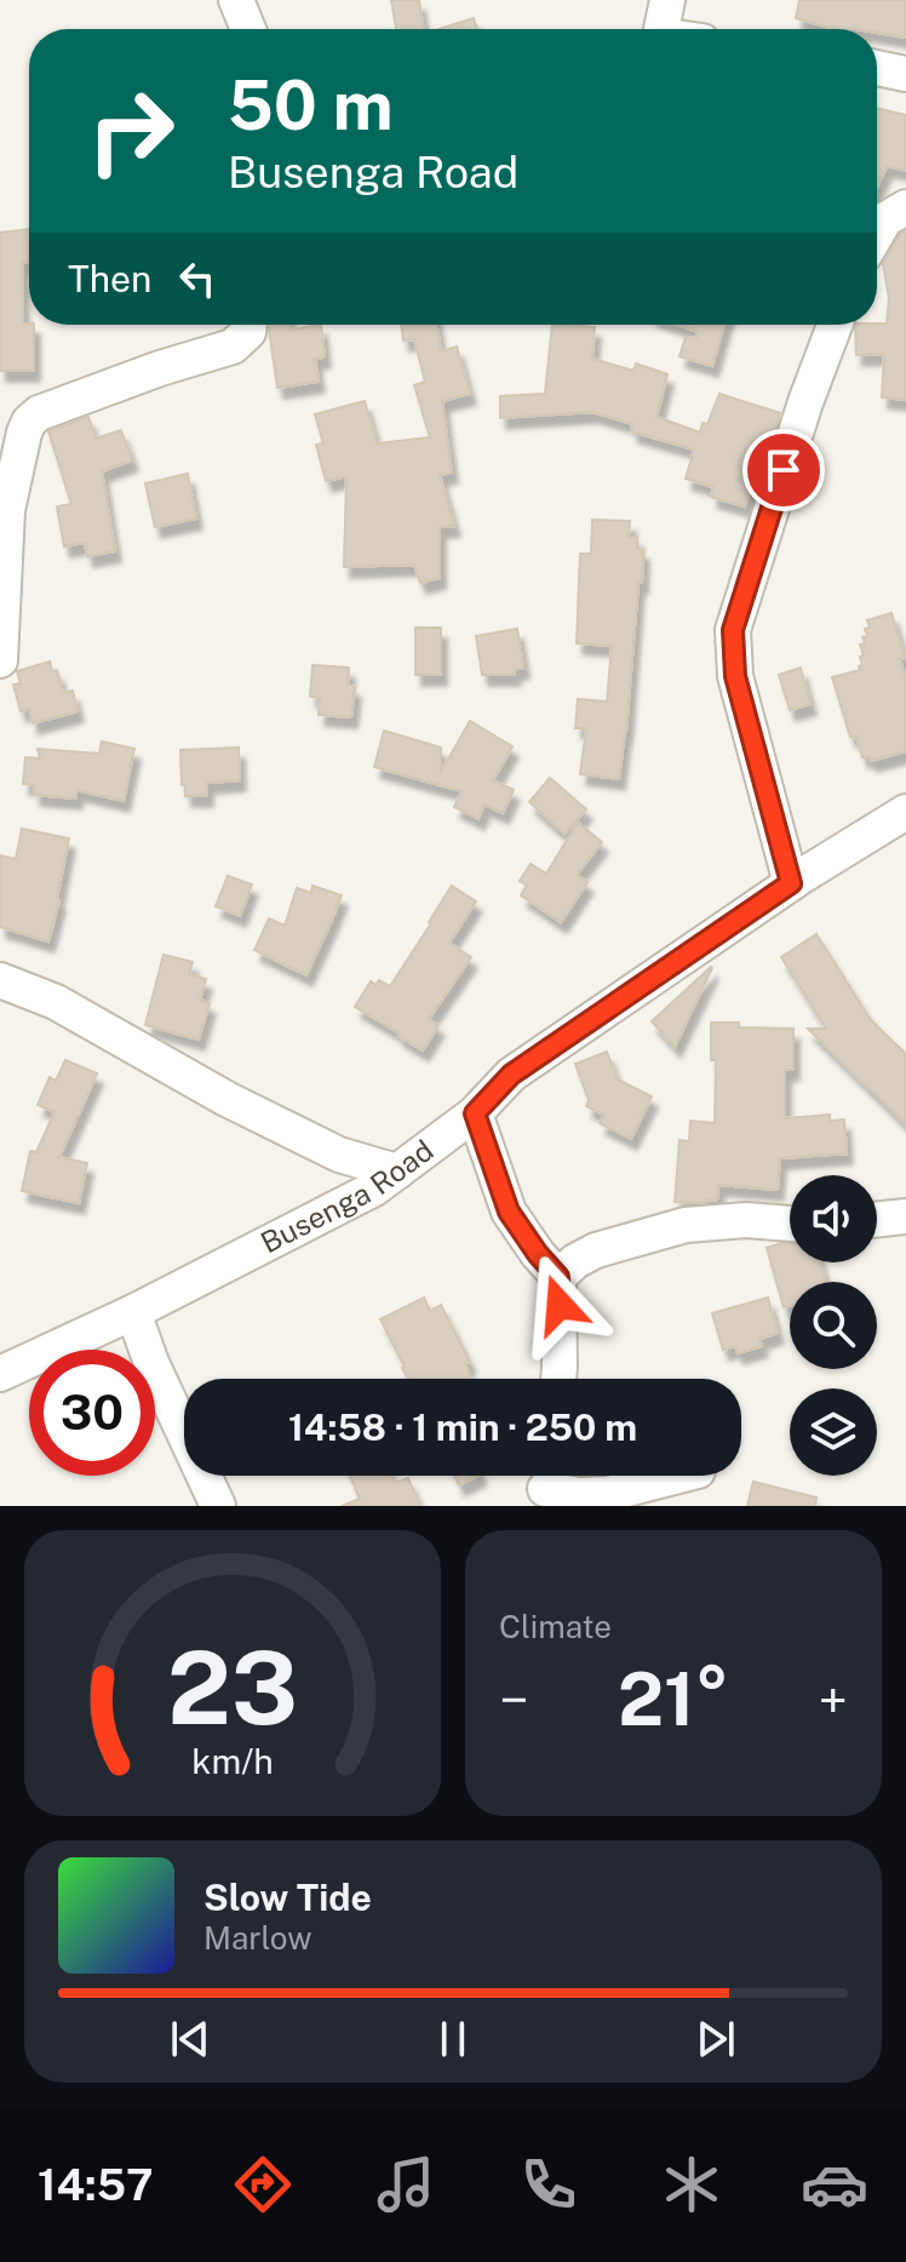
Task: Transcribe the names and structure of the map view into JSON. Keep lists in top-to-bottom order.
{
  "streets": {
    "street": ["Busenga Road"]
  },
  "page": {
    "turn": ["50 m", "Busenga Road"],
    "then": "Then",
    "limit": "30",
    "trip": "14:58 · 1 min · 250 m",
    "tile": "Climate",
    "heat": ["−", "21°", "+"],
    "song": ["Slow Tide", "Marlow"],
    "tabs": "14:57",
    "gauge": ["23", "km/h"]
  }
}
